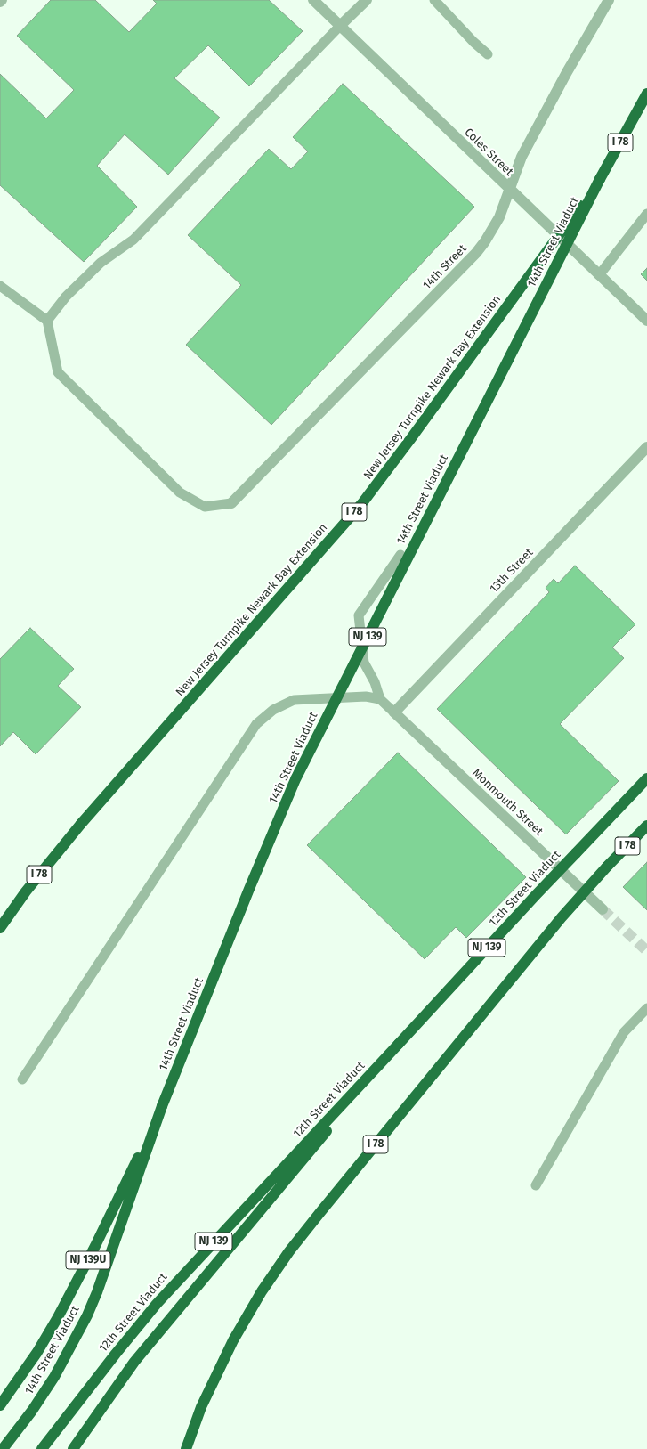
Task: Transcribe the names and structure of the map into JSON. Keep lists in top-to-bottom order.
{
  "streets": {
    "highway": [
      "I 78",
      "14th Street Viaduct",
      "New Jersey Turnpike Newark Bay Extension",
      "NJ 139",
      "12th Street Viaduct",
      "NJ 139U"
    ],
    "street": [
      "Coles Street",
      "14th Street",
      "13th Street",
      "Monmouth Street"
    ]
  },
  "crossings": [
    ["Coles Street", "14th Street"],
    ["14th Street Viaduct", "New Jersey Turnpike Newark Bay Extension"],
    ["14th Street Viaduct", "NJ 139U"],
    ["13th Street", "Monmouth Street"]
  ]
}
